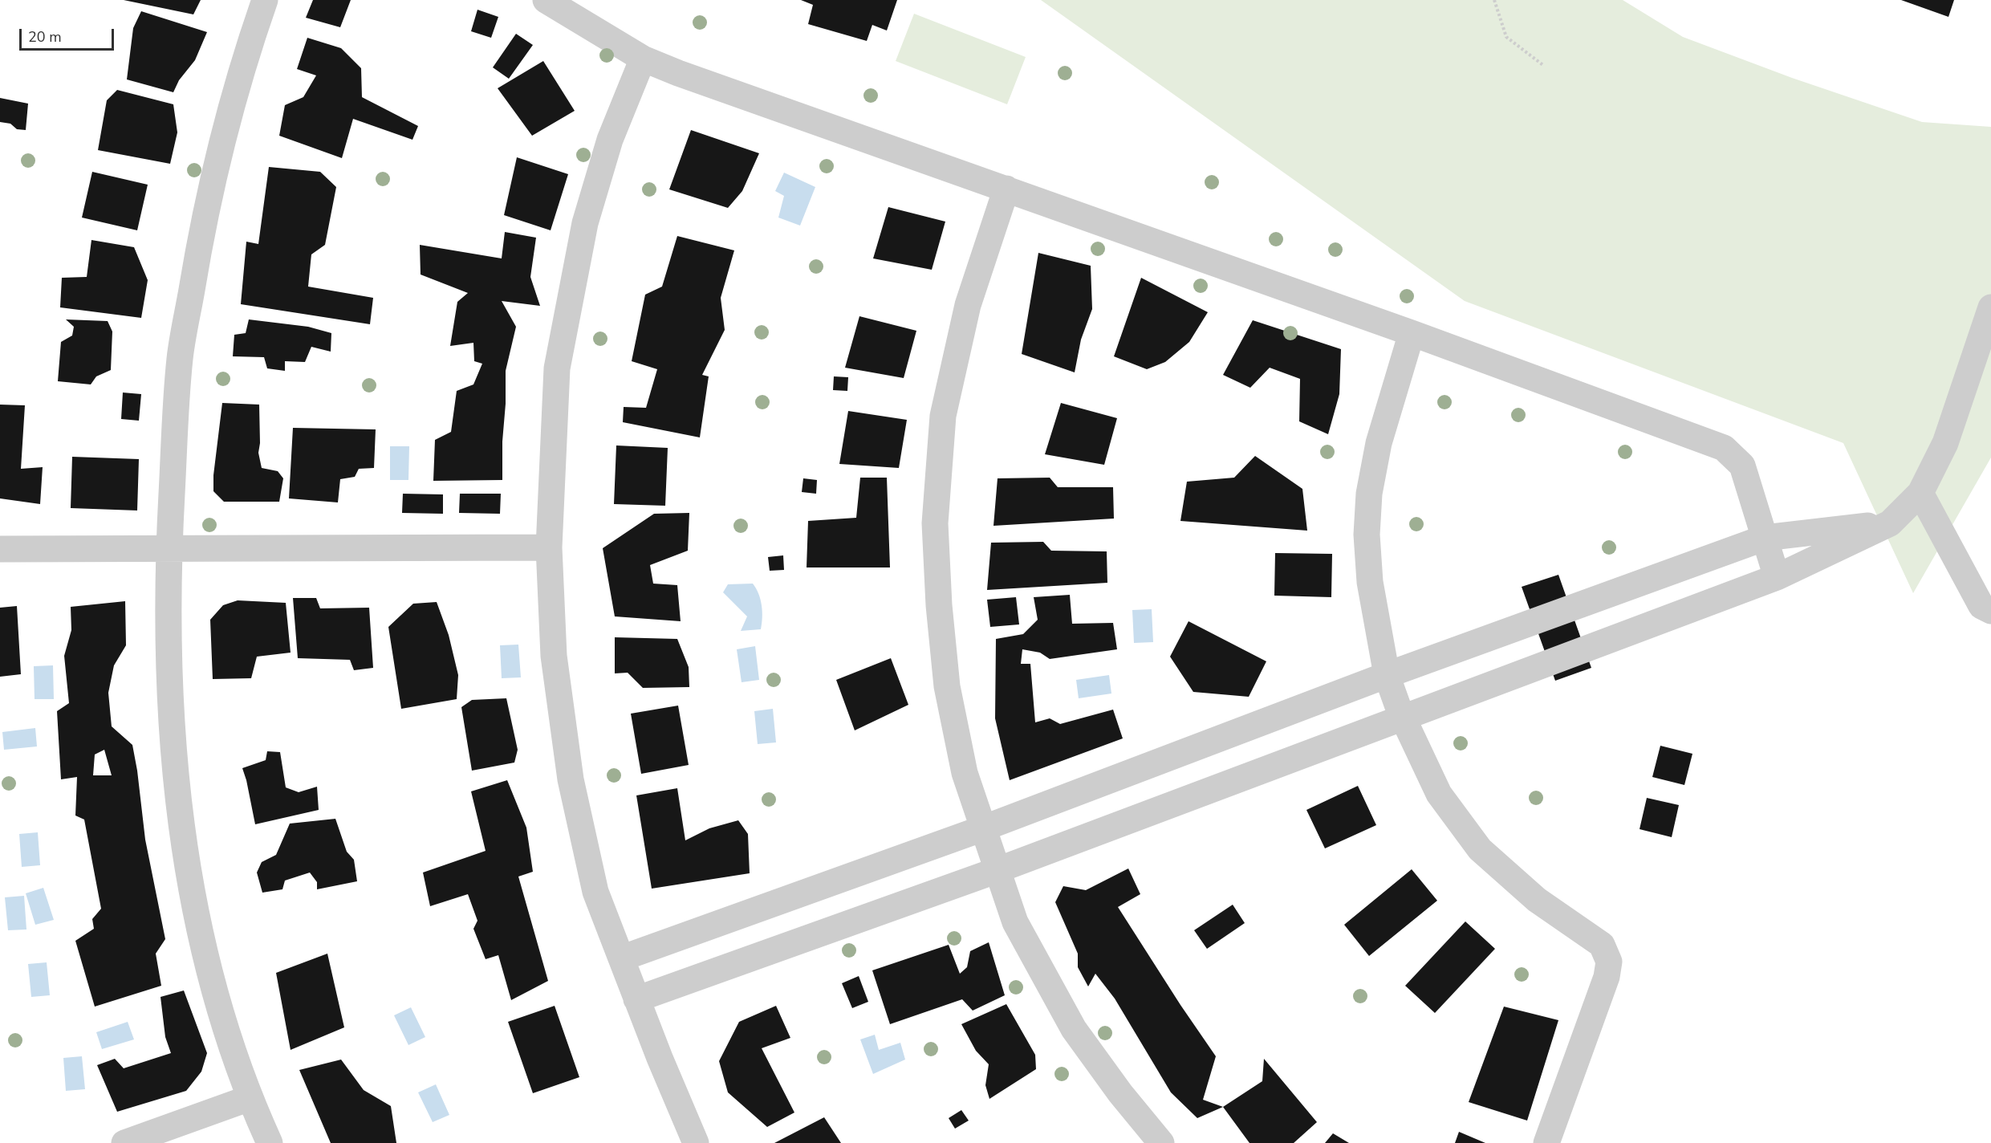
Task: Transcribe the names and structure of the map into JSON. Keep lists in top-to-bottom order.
{
  "scale_bar": "20 m"
}
